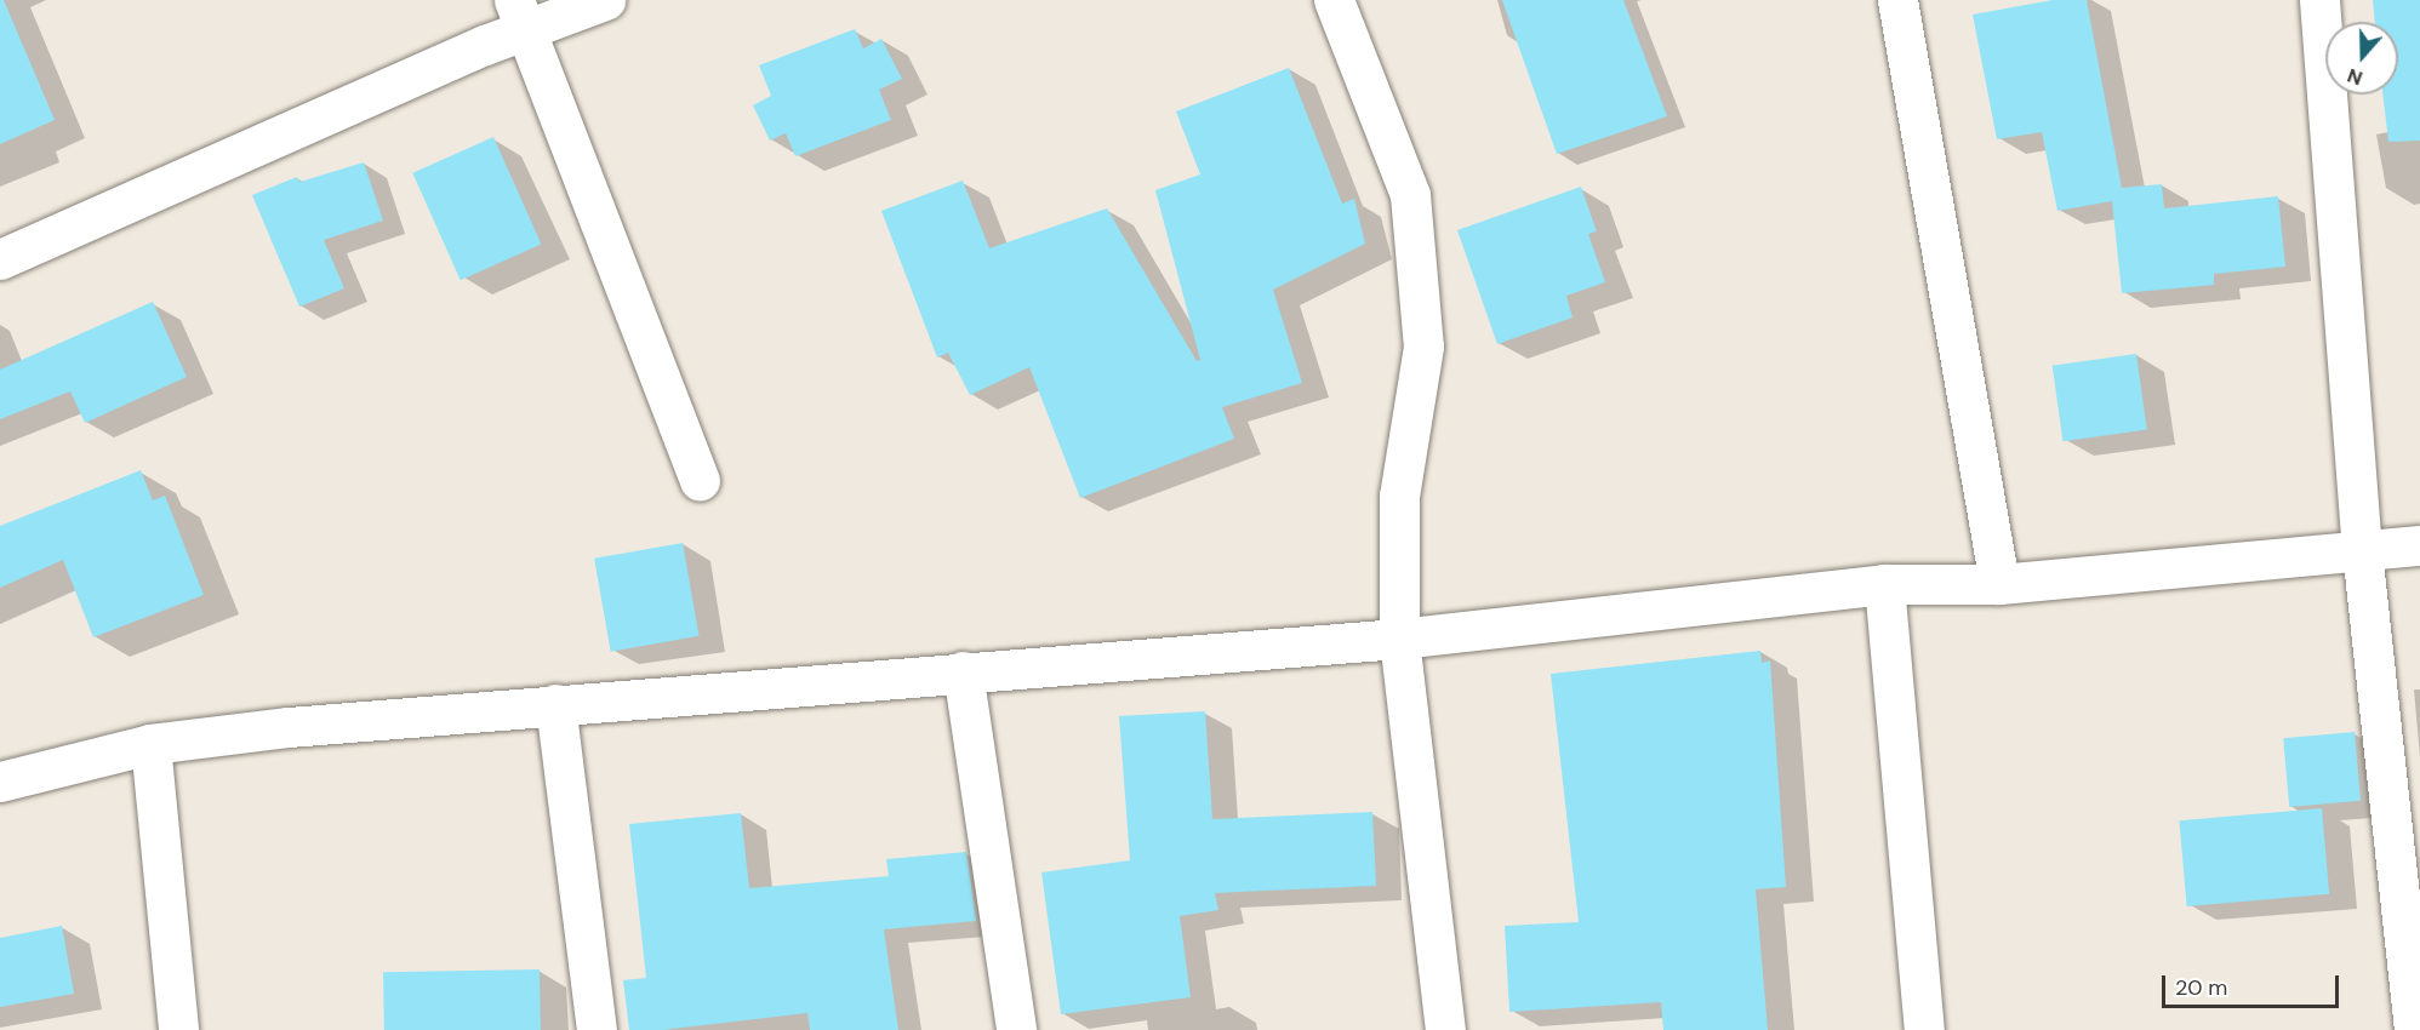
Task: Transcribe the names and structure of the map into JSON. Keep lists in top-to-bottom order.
{
  "scale_bar": "20 m",
  "north": "bottom"
}
